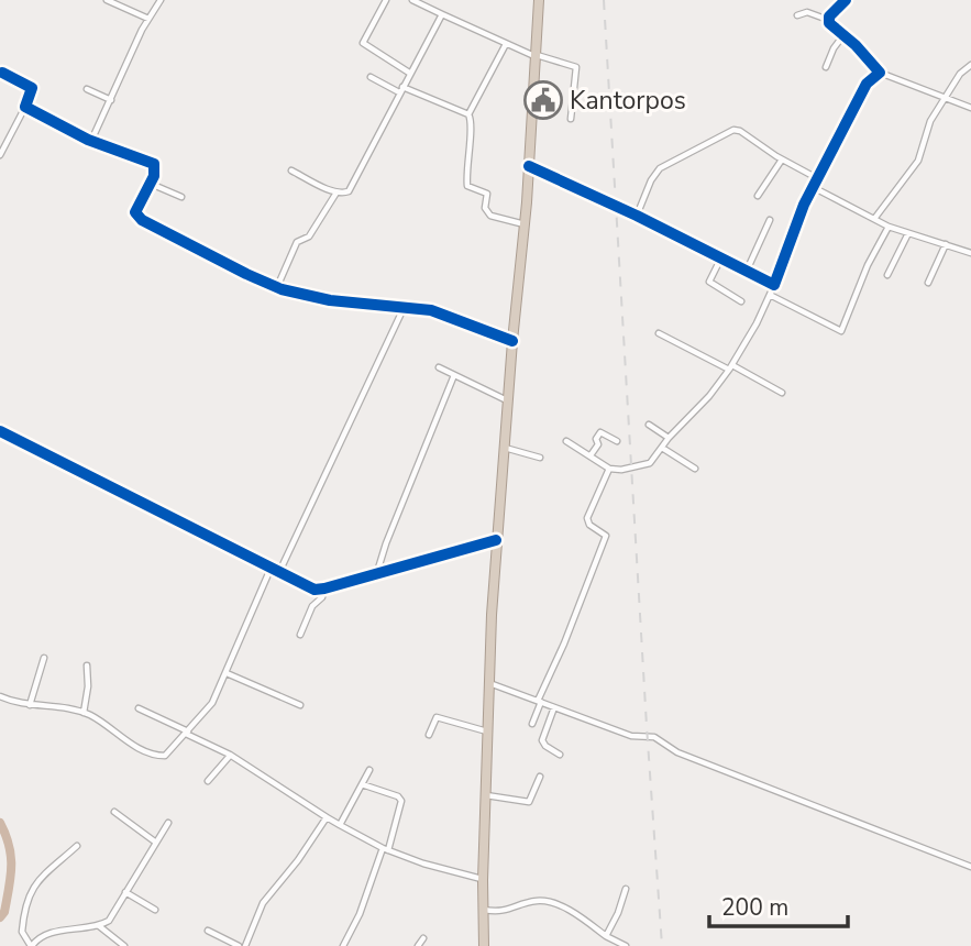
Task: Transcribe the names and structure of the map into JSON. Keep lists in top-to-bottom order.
{
  "places": {
    "public building": ["Kantorpos"]
  },
  "scale_bar": "200 m"
}
